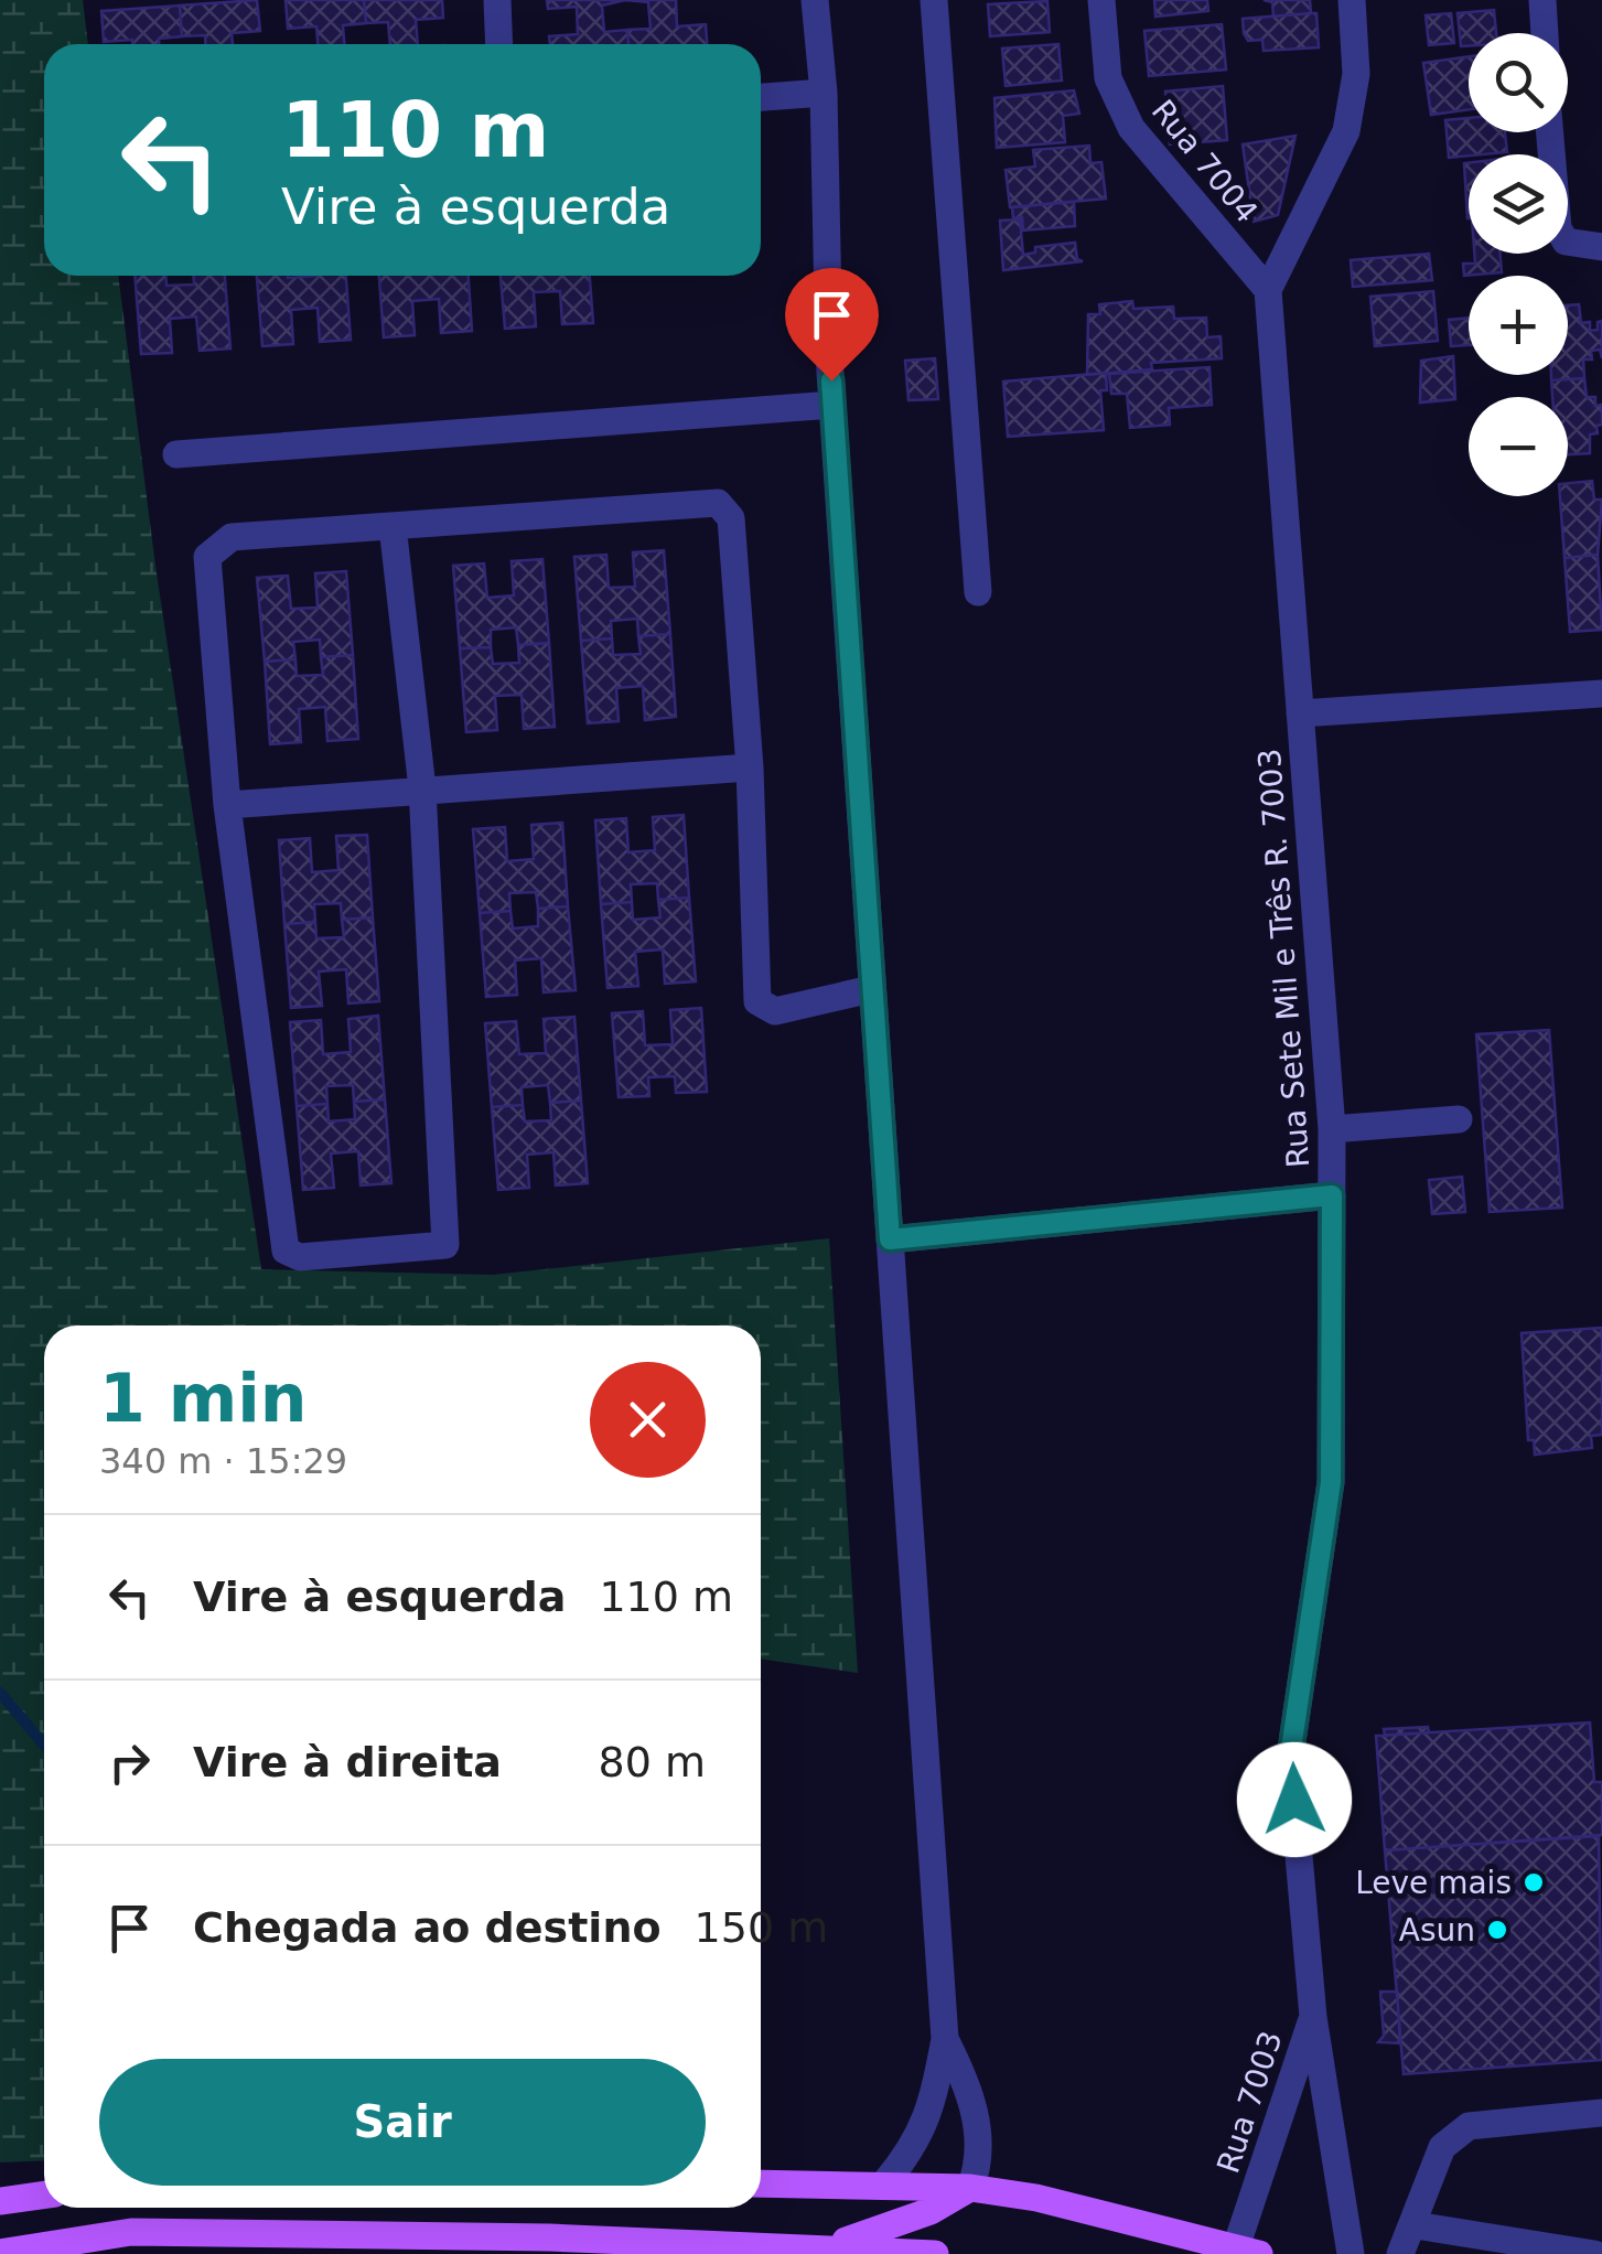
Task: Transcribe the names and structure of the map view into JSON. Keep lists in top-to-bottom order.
{
  "streets": {
    "street": ["Rua 7004", "Rua Sete Mil e Três R. 7003", "Rua 7003"]
  },
  "crossings": [
    ["Rua 7004", "Rua Sete Mil e Três R. 7003"],
    ["Rua Sete Mil e Três R. 7003", "Rua 7003"]
  ],
  "places": ["Leve mais", "Asun"],
  "page": {
    "map_buttons": ["+", "−"],
    "turn": ["110 m", "Vire à esquerda"],
    "heading": ["1 min", "340 m · 15:29"],
    "list": [
      {
        "name": "Vire à esquerda",
        "value": "110 m"
      },
      {
        "name": "Vire à direita",
        "value": "80 m"
      },
      {
        "name": "Chegada ao destino",
        "value": "150 m"
      }
    ],
    "buttons": "Sair"
  }
}
